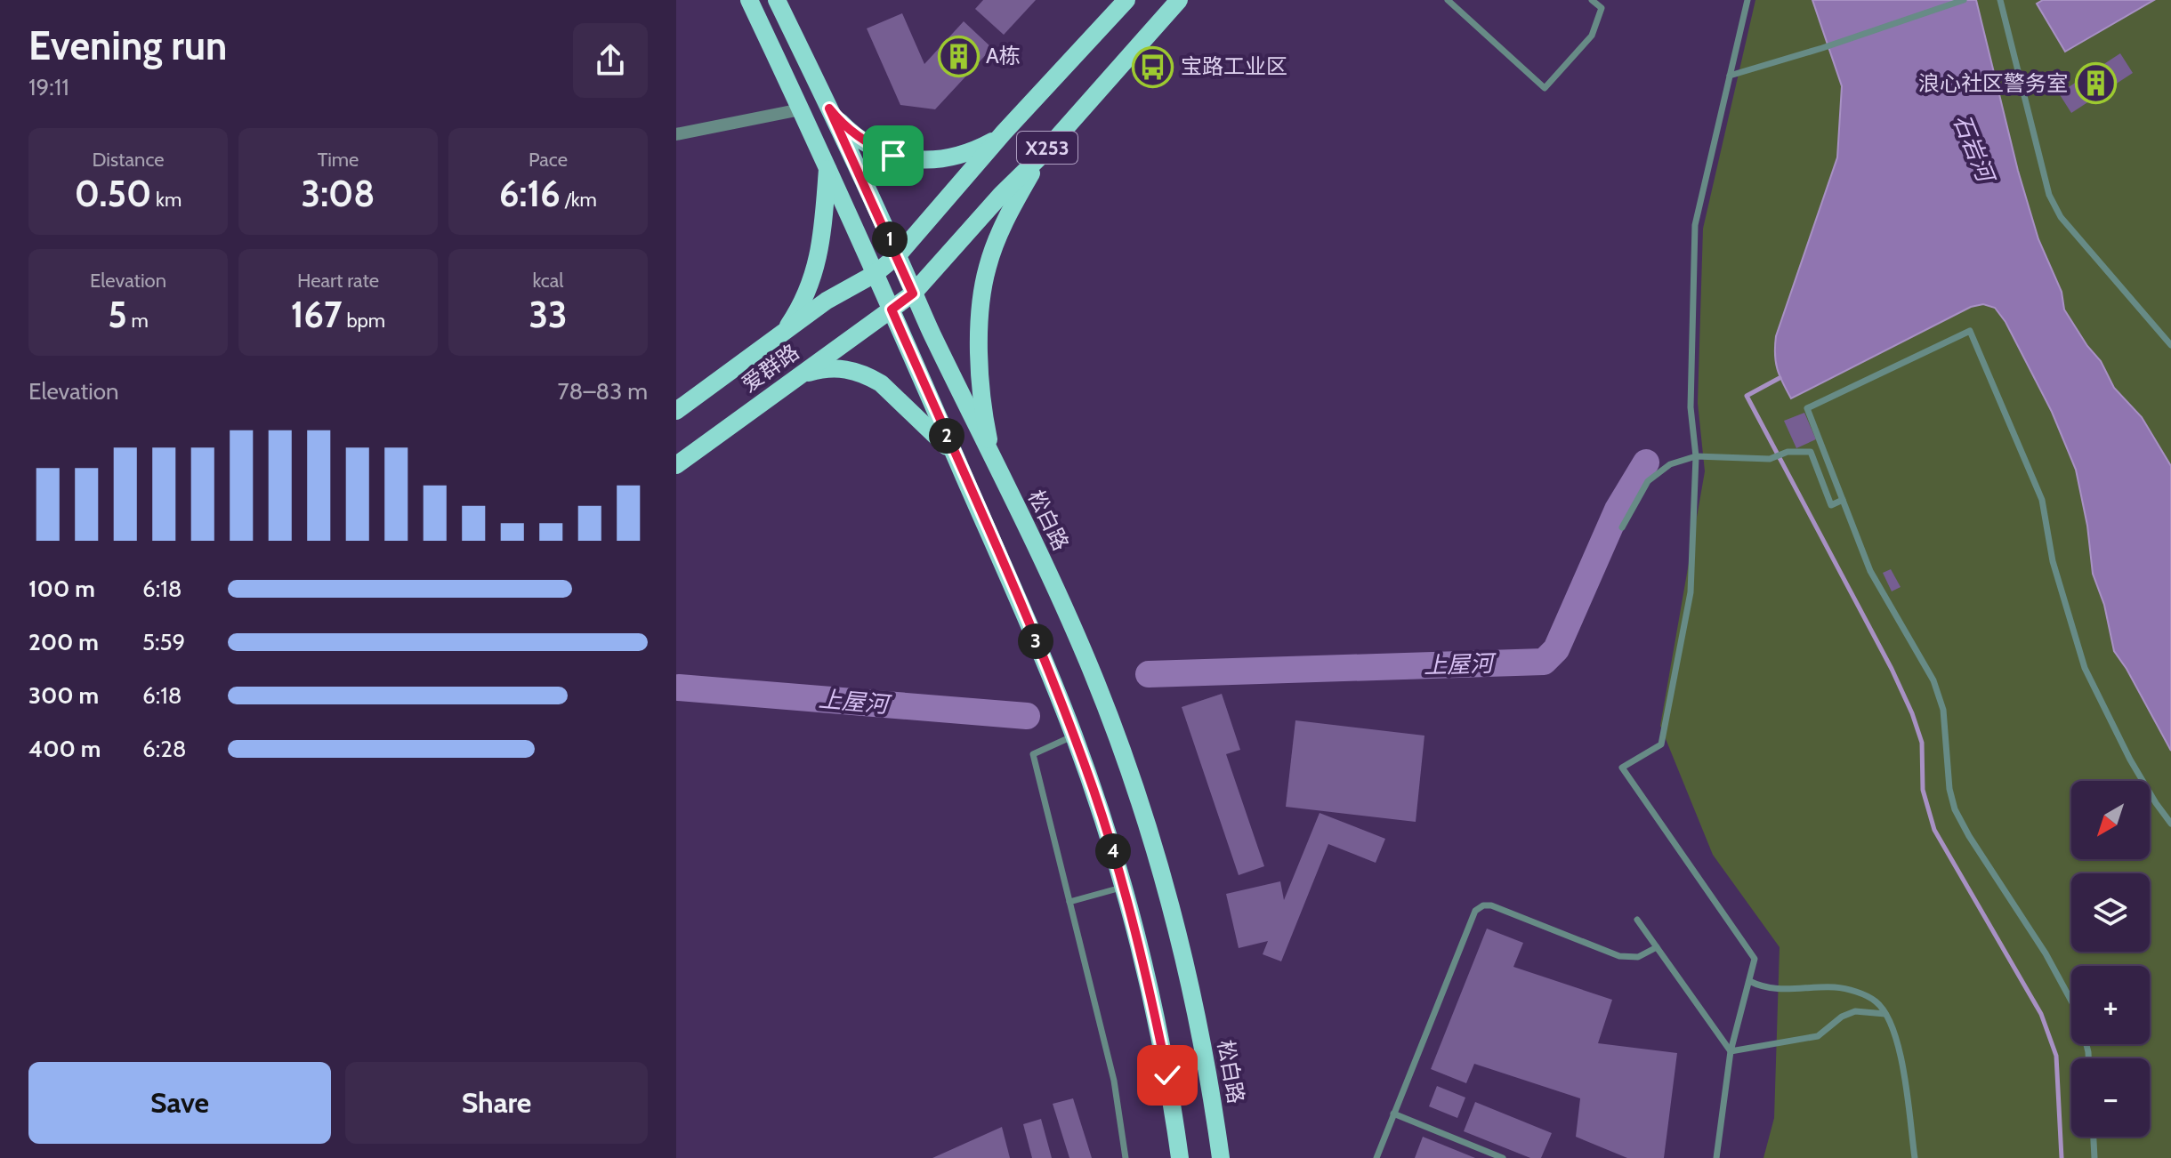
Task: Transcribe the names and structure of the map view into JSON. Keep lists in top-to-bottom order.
{
  "streets": {
    "main road": ["X253", "爱群路", "松白路"]
  },
  "crossings": [
    ["X253", "爱群路"],
    ["X253", "松白路"],
    ["爱群路", "松白路"]
  ],
  "water": ["石岩河", "上屋河"],
  "places": {
    "building": ["A栋", "浪心社区警务室"],
    "bus stop": ["宝路工业区"]
  },
  "north": "bottom left",
  "page": {
    "heading": ["Evening run", "19:11"],
    "stats": [
      ["Distance", "0.50 km"],
      ["Time", "3:08"],
      ["Pace", "6:16 /km"],
      ["Elevation", "5 m"],
      ["Heart rate", "167 bpm"],
      ["kcal", "33"]
    ],
    "pins": [
      "1",
      "2",
      "3",
      "4"
    ],
    "chart": ["Elevation", "78–83 m"],
    "list": [
      {
        "name": "100 m",
        "note": "6:18"
      },
      {
        "name": "200 m",
        "note": "5:59"
      },
      {
        "name": "300 m",
        "note": "6:18"
      },
      {
        "name": "400 m",
        "note": "6:28"
      }
    ],
    "map_buttons": ["+", "−"],
    "buttons": ["Save", "Share"]
  }
}
